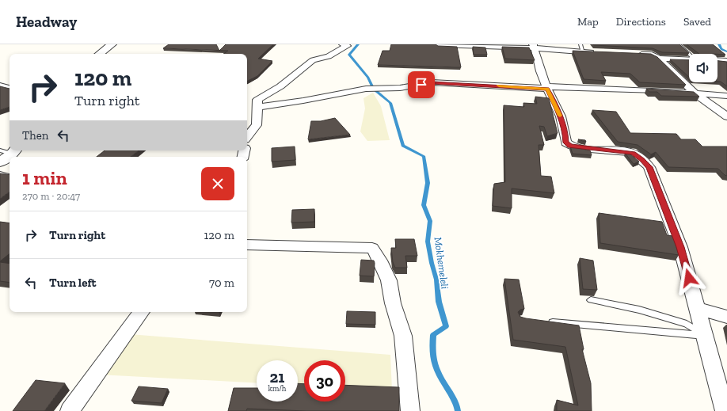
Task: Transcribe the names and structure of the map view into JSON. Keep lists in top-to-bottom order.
{
  "water": ["Mokhemeleli"],
  "page": {
    "header": "Headway",
    "nav": ["Map", "Directions", "Saved"],
    "turn": ["120 m", "Turn right"],
    "then": "Then",
    "heading": ["1 min", "270 m · 20:47"],
    "list": [
      {
        "name": "Turn right",
        "value": "120 m"
      },
      {
        "name": "Turn left",
        "value": "70 m"
      }
    ],
    "speed": "21 km/h",
    "limit": "30"
  }
}
